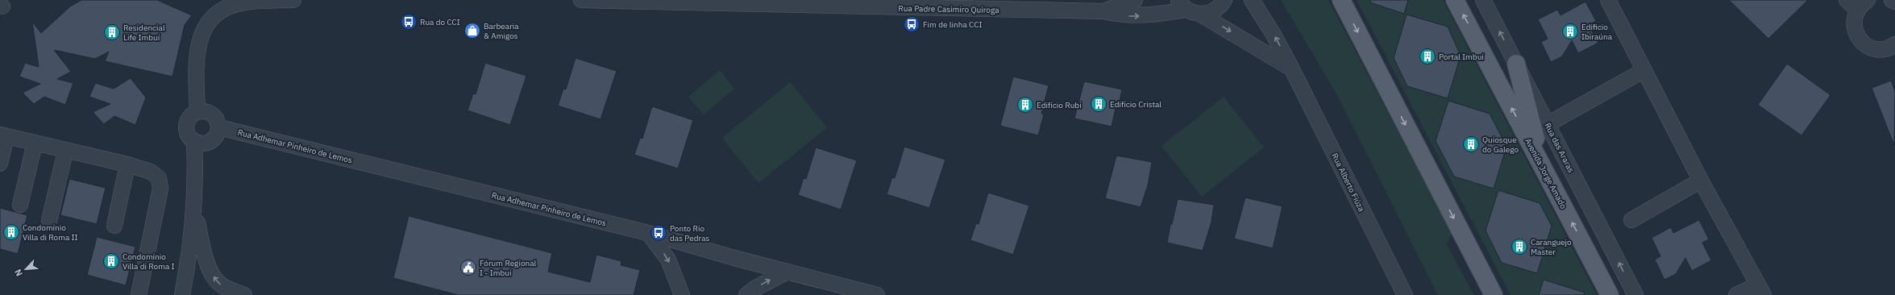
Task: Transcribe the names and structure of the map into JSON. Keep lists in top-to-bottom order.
{
  "streets": {
    "main road": ["Avenida Jorge Amado"],
    "street": [
      "Rua Padre Casimiro Quiroga",
      "Rua Adhemar Pinheiro de Lemos",
      "Rua das Araras",
      "Rua Alberto Fiúza"
    ]
  },
  "places": {
    "bus stop": ["Rua do CCI", "Fim de linha CCI", "Ponto Rio das Pedras"],
    "shop": ["Barbearia & Amigos"],
    "building": [
      "Edificio Ibiraúna",
      "Residencial Life Imbuí",
      "Portal Imbuí",
      "Edifício Cristal",
      "Edifício Rubi",
      "Quiosque do Galego",
      "Condomínio Villa di Roma II",
      "Caranguejo Master",
      "Condomínio Villa di Roma I"
    ],
    "public building": ["Fórum Regional I - Imbuí"]
  },
  "north": "bottom left"
}
